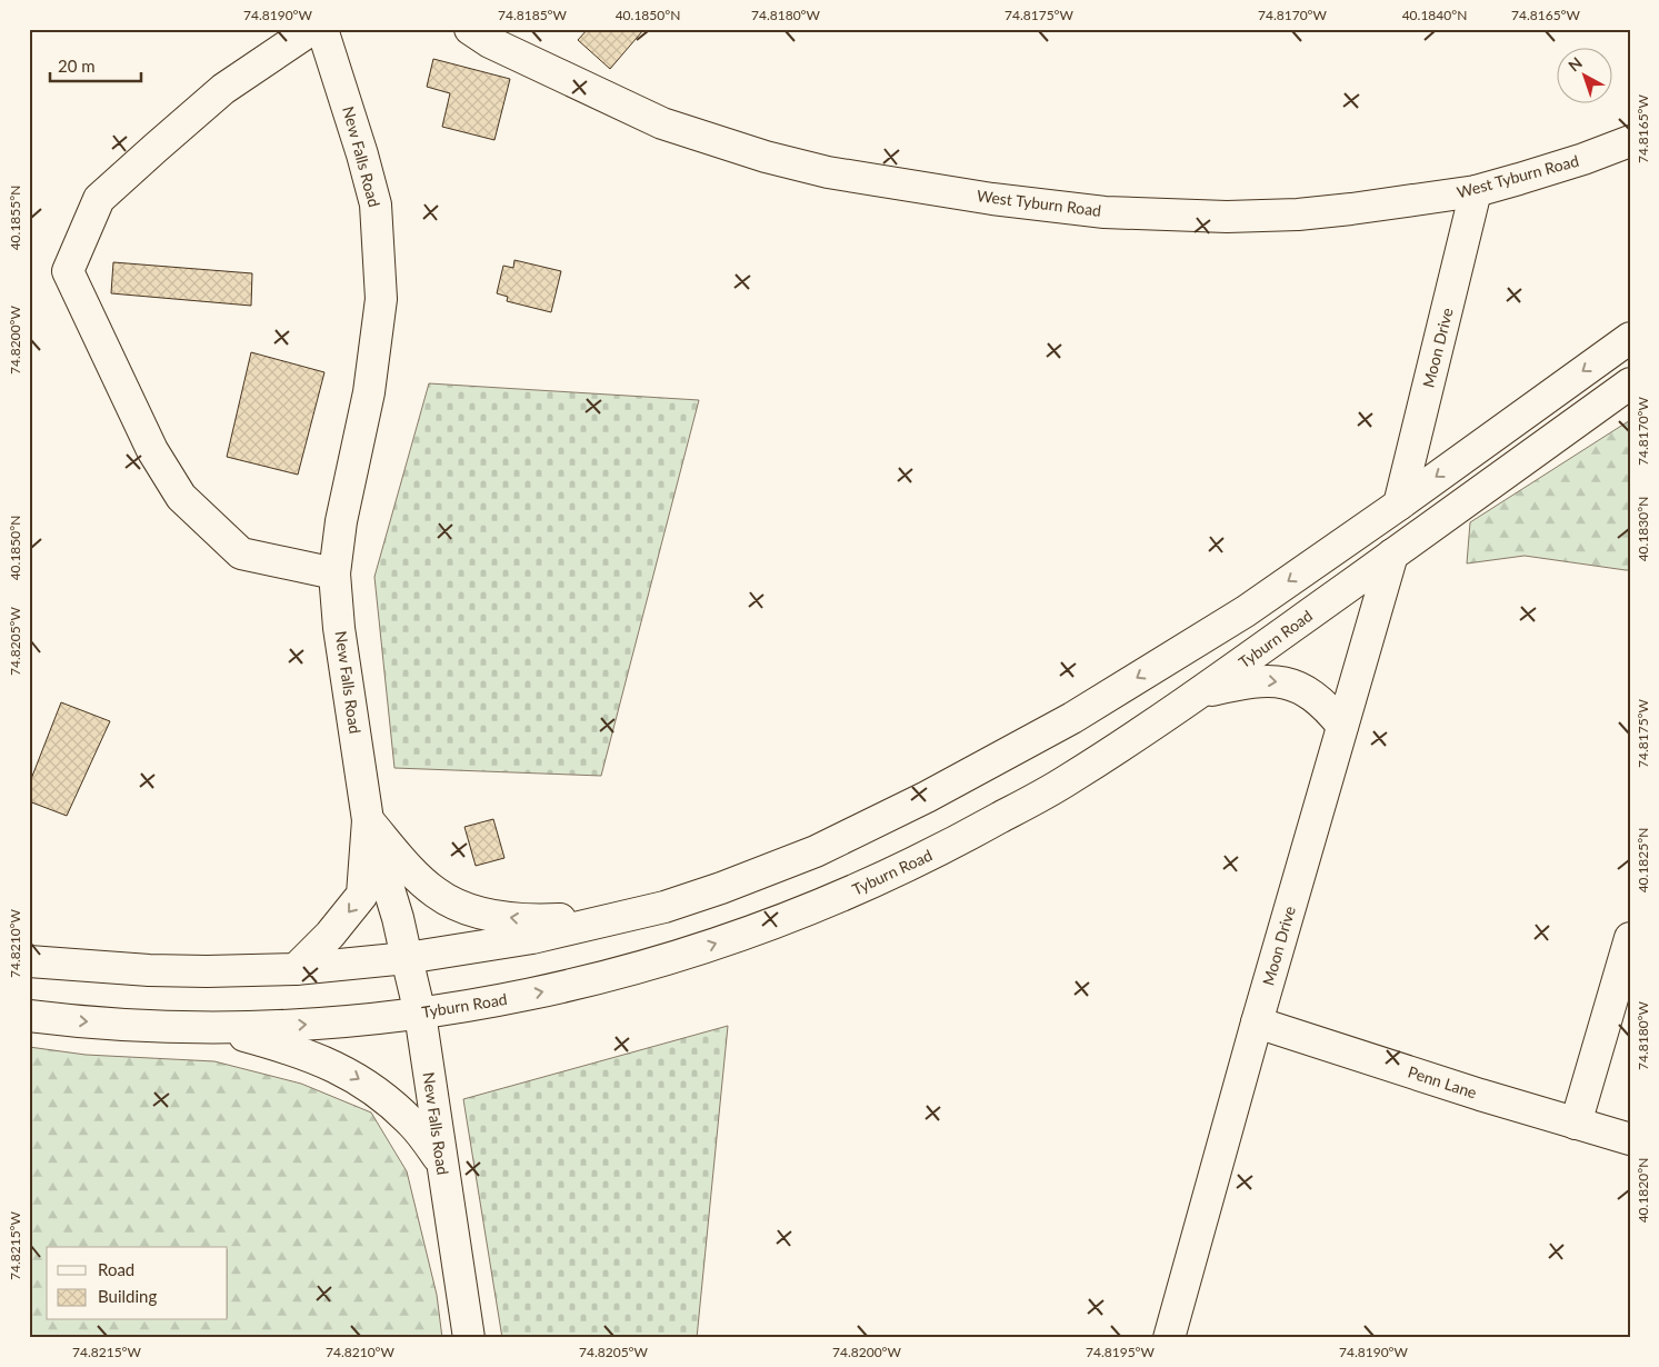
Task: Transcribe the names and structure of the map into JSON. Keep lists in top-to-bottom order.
{
  "streets": {
    "main road": [
      "New Falls Road",
      "West Tyburn Road",
      "Moon Drive",
      "Tyburn Road",
      "Penn Lane"
    ]
  },
  "crossings": [
    ["New Falls Road", "Tyburn Road"],
    ["West Tyburn Road", "Moon Drive"],
    ["Moon Drive", "Tyburn Road"],
    ["Moon Drive", "Penn Lane"]
  ],
  "legend": ["Road", "Building"],
  "scale_bar": "20 m",
  "north": "top left",
  "coordinates": [
    "74.8190°W",
    "74.8185°W",
    "40.1850°N",
    "74.8180°W",
    "74.8175°W",
    "74.8170°W",
    "40.1840°N",
    "74.8165°W",
    "40.1855°N",
    "74.8200°W",
    "40.1830°N",
    "74.8205°W",
    "40.1825°N",
    "74.8210°W",
    "40.1820°N",
    "74.8215°W",
    "74.8195°W"
  ]
}
